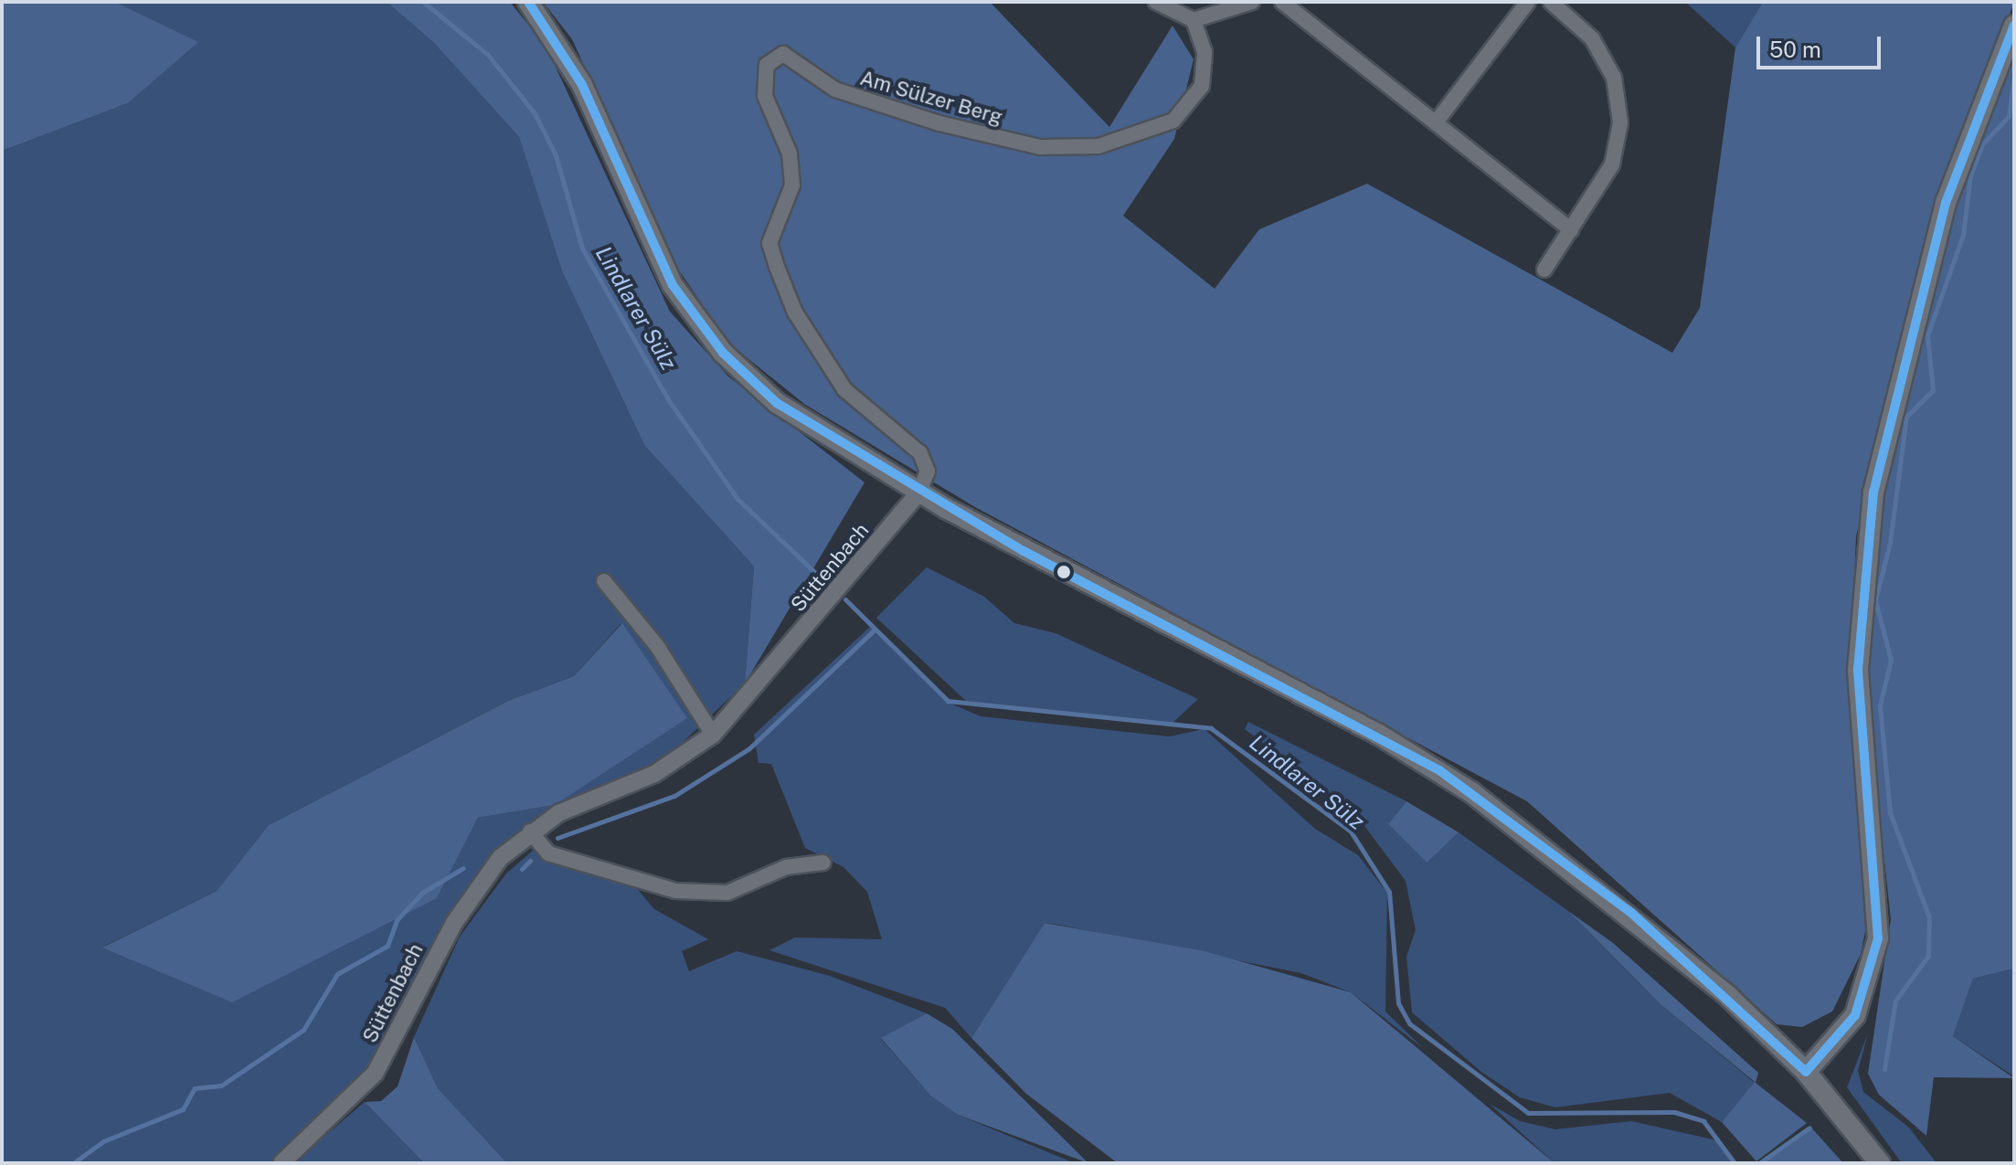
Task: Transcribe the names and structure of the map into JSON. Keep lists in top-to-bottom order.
{
  "streets": {
    "street": ["Am Sülzer Berg", "Süttenbach"]
  },
  "crossings": [
    ["Am Sülzer Berg", "Süttenbach"]
  ],
  "water": ["Lindlarer Sülz"],
  "scale_bar": "50 m"
}
